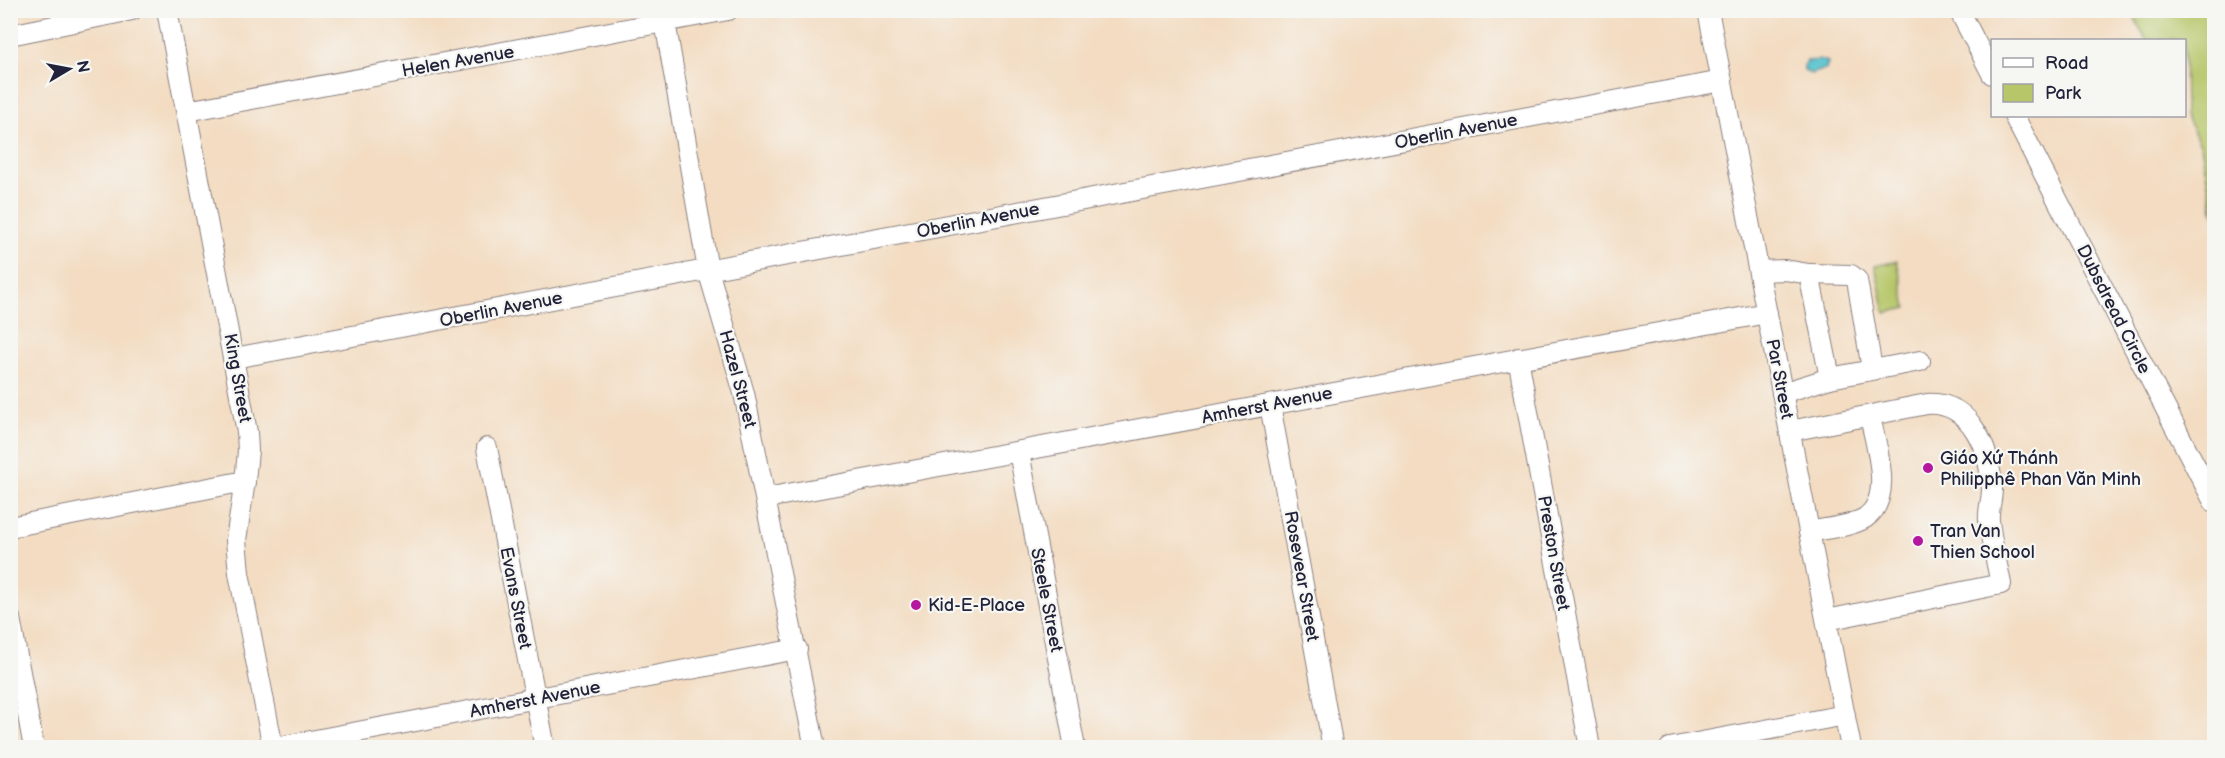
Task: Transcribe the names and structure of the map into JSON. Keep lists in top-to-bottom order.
{
  "streets": {
    "street": [
      "Helen Avenue",
      "Oberlin Avenue",
      "Dubsdread Circle",
      "King Street",
      "Hazel Street",
      "Par Street",
      "Amherst Avenue",
      "Preston Street",
      "Rosevear Street",
      "Evans Street",
      "Steele Street"
    ]
  },
  "crossings": [
    ["Helen Avenue", "King Street"],
    ["Helen Avenue", "Hazel Street"],
    ["Oberlin Avenue", "King Street"],
    ["Oberlin Avenue", "Hazel Street"],
    ["Oberlin Avenue", "Par Street"],
    ["King Street", "Amherst Avenue"],
    ["Hazel Street", "Amherst Avenue"],
    ["Par Street", "Amherst Avenue"],
    ["Amherst Avenue", "Preston Street"],
    ["Amherst Avenue", "Rosevear Street"],
    ["Amherst Avenue", "Evans Street"],
    ["Amherst Avenue", "Steele Street"]
  ],
  "places": ["Giáo Xứ Thánh Philipphê Phan Văn Minh", "Tran Van Thien School", "Kid-E-Place"],
  "legend": ["Road", "Park"],
  "north": "right"
}
